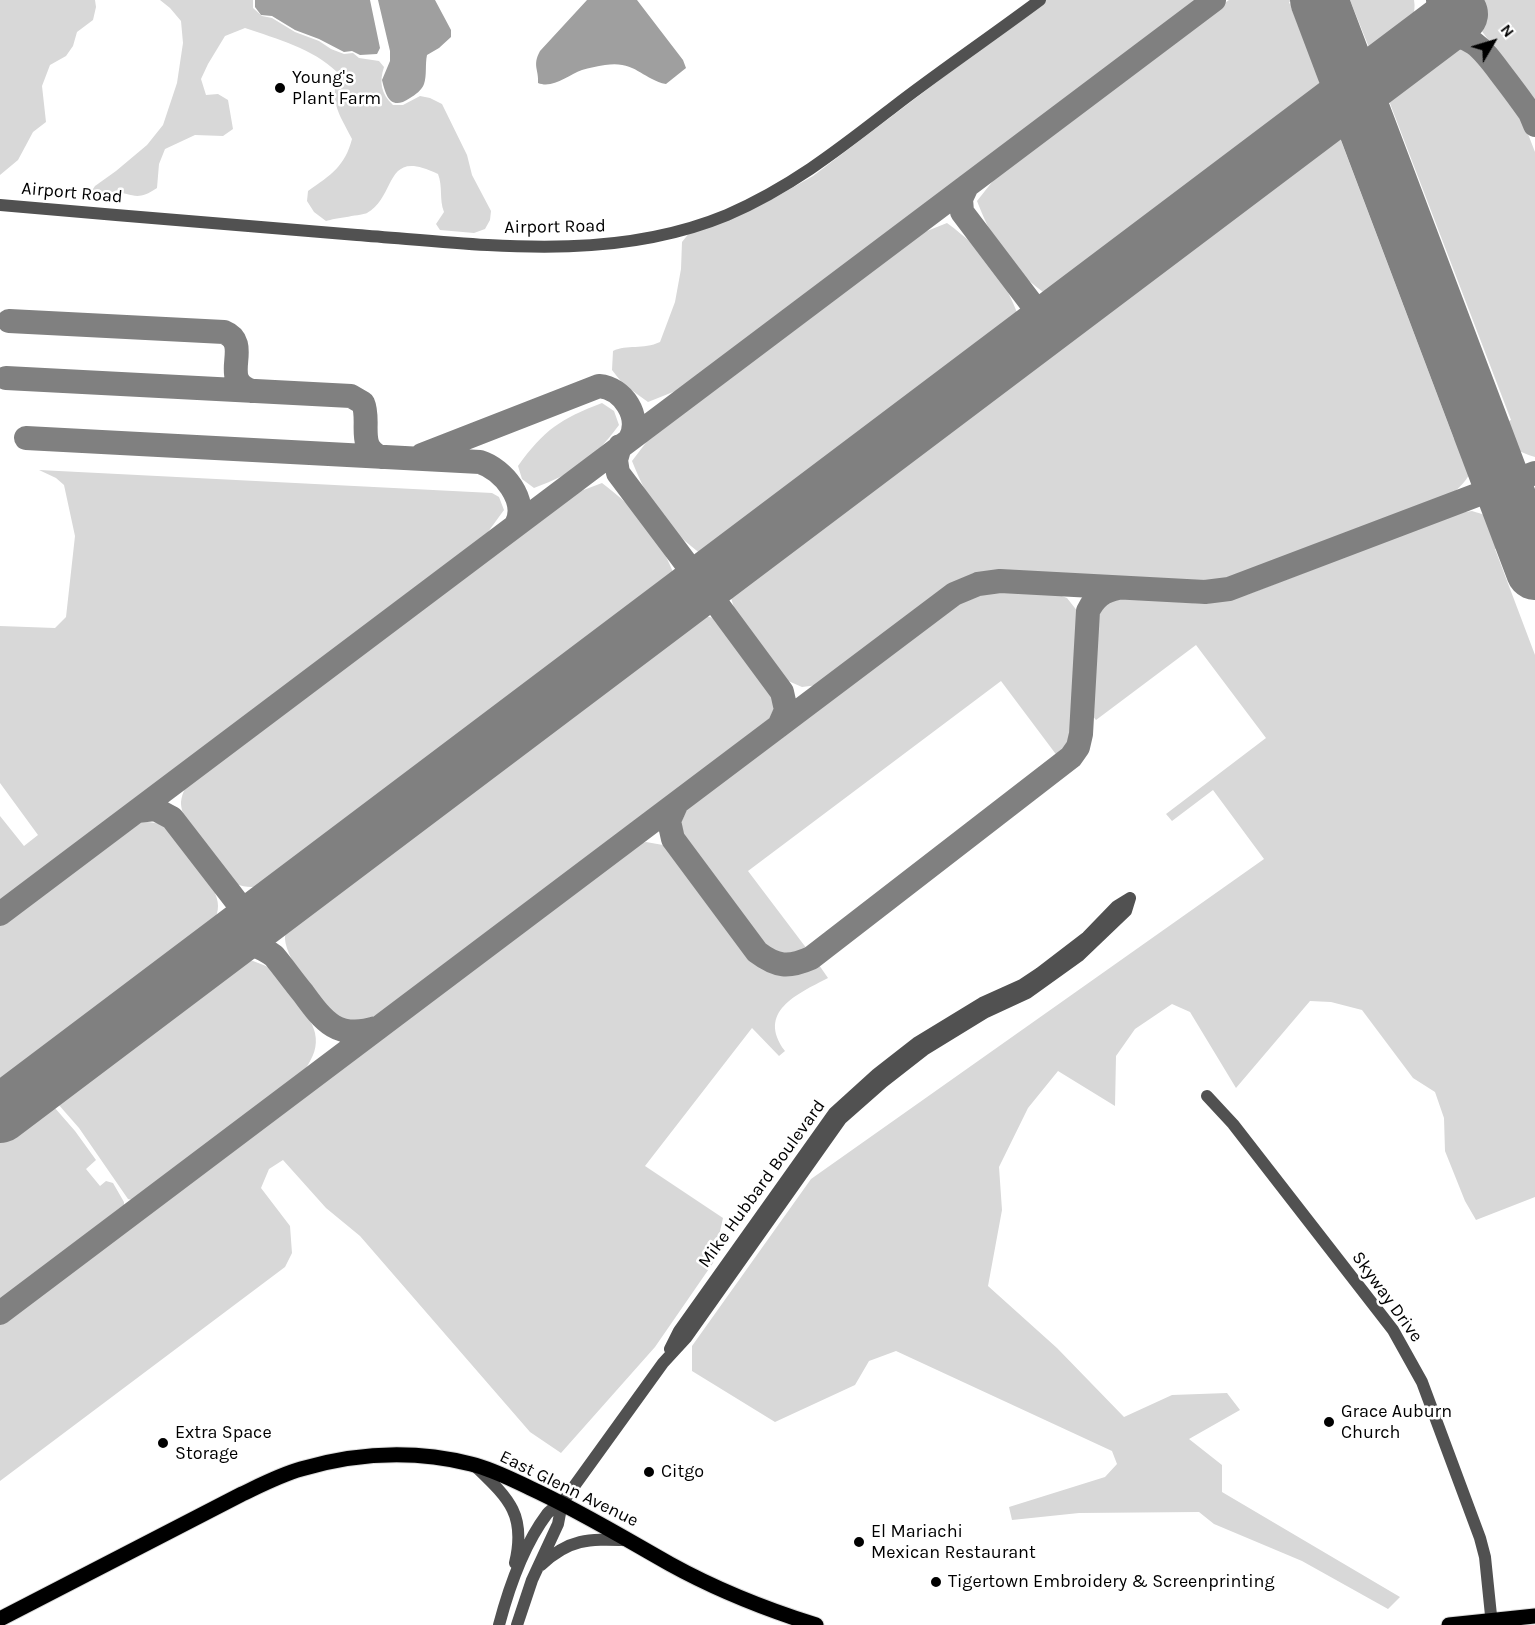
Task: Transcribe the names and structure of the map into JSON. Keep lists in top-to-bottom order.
{
  "streets": {
    "main road": ["East Glenn Avenue"],
    "street": ["Airport Road", "Mike Hubbard Boulevard", "Skyway Drive"]
  },
  "crossings": [
    ["Mike Hubbard Boulevard", "East Glenn Avenue"]
  ],
  "places": [
    "Young's Plant Farm",
    "Grace Auburn Church",
    "Extra Space Storage",
    "Citgo",
    "El Mariachi Mexican Restaurant",
    "Tigertown Embroidery & Screenprinting"
  ],
  "north": "top right"
}
